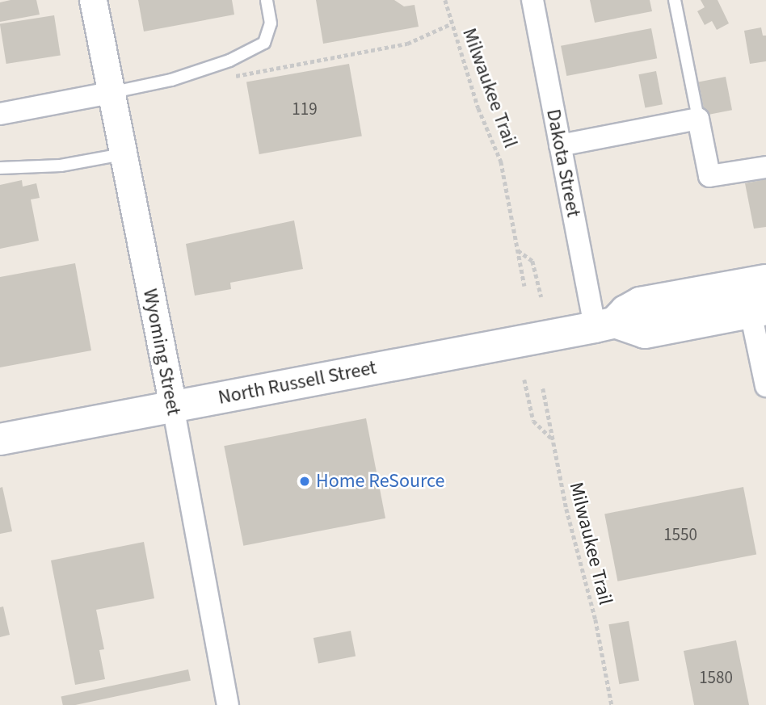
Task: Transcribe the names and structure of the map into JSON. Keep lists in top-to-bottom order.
{
  "streets": {
    "main road": ["North Russell Street"],
    "street": ["Dakota Street", "Wyoming Street"],
    "path": ["Milwaukee Trail"]
  },
  "crossings": [
    ["Dakota Street", "North Russell Street"],
    ["Wyoming Street", "North Russell Street"]
  ],
  "places": ["Home ReSource"],
  "house_numbers": ["119", "1550", "1580"]
}
